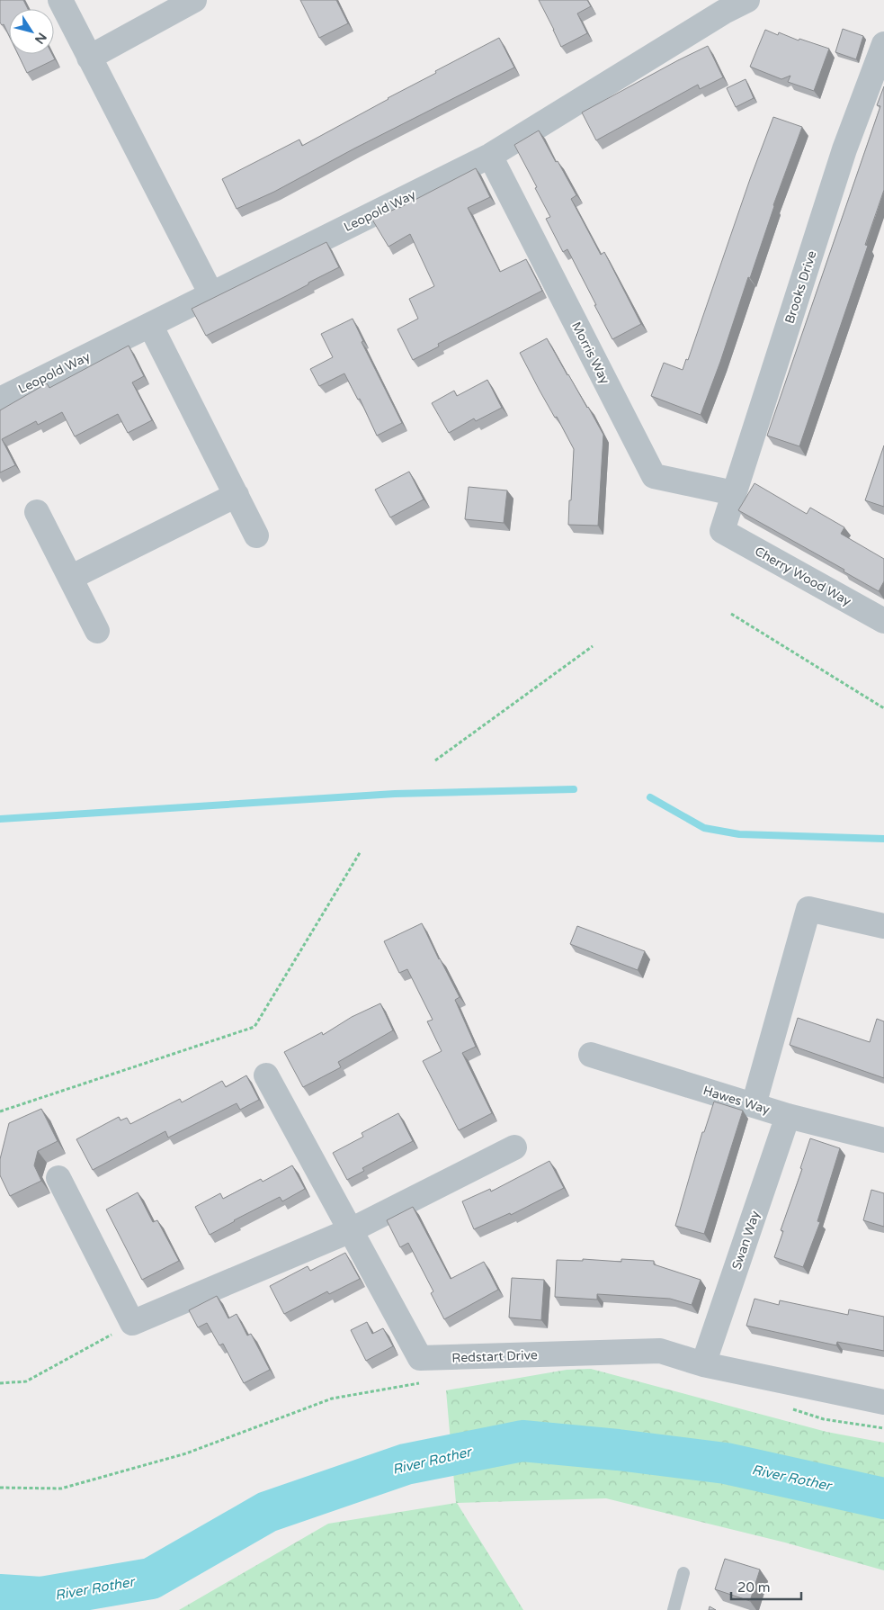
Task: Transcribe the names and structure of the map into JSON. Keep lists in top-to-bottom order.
{
  "streets": {
    "street": [
      "Leopold Way",
      "Brooks Drive",
      "Morris Way",
      "Cherry Wood Way",
      "Hawes Way",
      "Swan Way",
      "Redstart Drive"
    ]
  },
  "crossings": [
    ["Leopold Way", "Morris Way"],
    ["Brooks Drive", "Morris Way"],
    ["Brooks Drive", "Cherry Wood Way"],
    ["Hawes Way", "Swan Way"],
    ["Swan Way", "Redstart Drive"]
  ],
  "water": ["River Rother"],
  "scale_bar": "20 m",
  "north": "bottom right"
}
